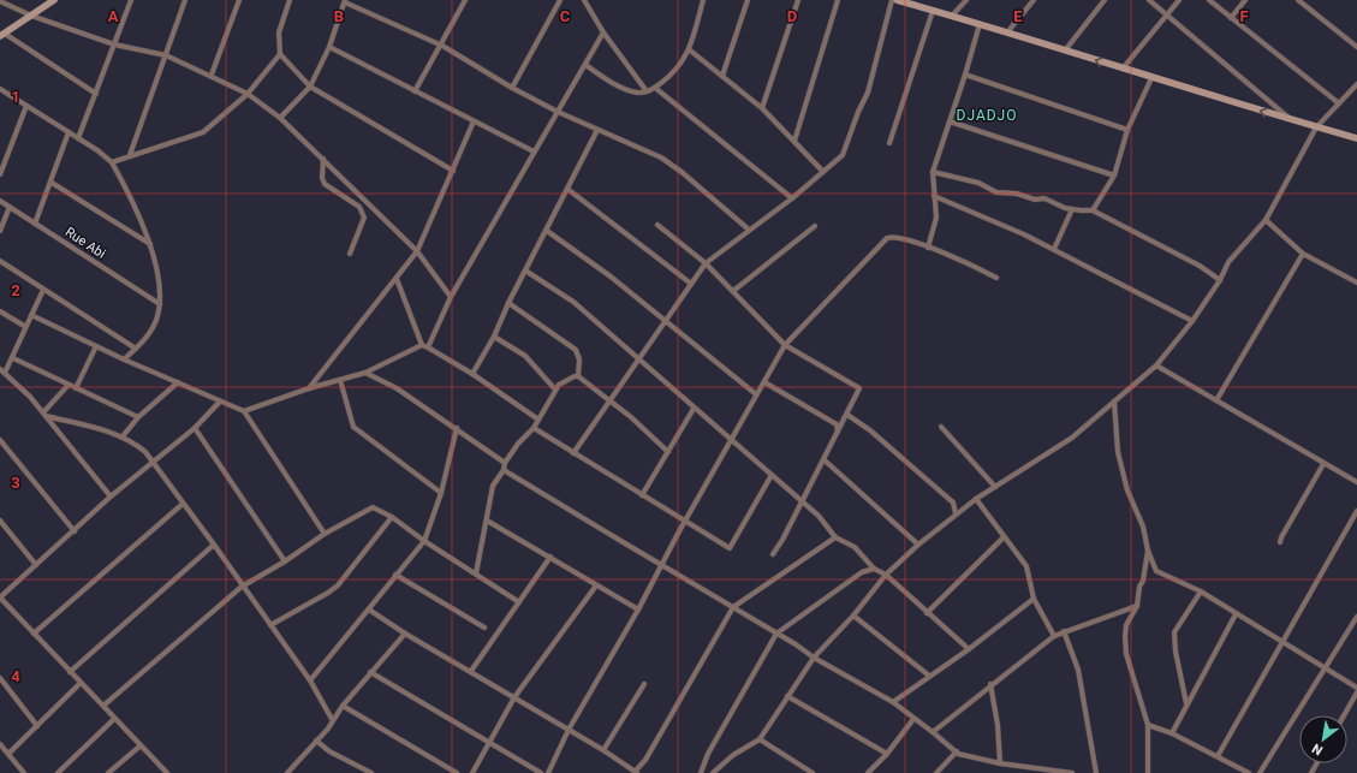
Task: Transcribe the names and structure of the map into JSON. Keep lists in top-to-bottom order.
{
  "streets": {
    "street": ["Rue Abi"]
  },
  "districts": ["DJADJO"],
  "north": "bottom left",
  "grid": {
    "columns": [
      "A",
      "B",
      "C",
      "D",
      "E",
      "F"
    ],
    "rows": [
      "1",
      "2",
      "3",
      "4"
    ]
  }
}
